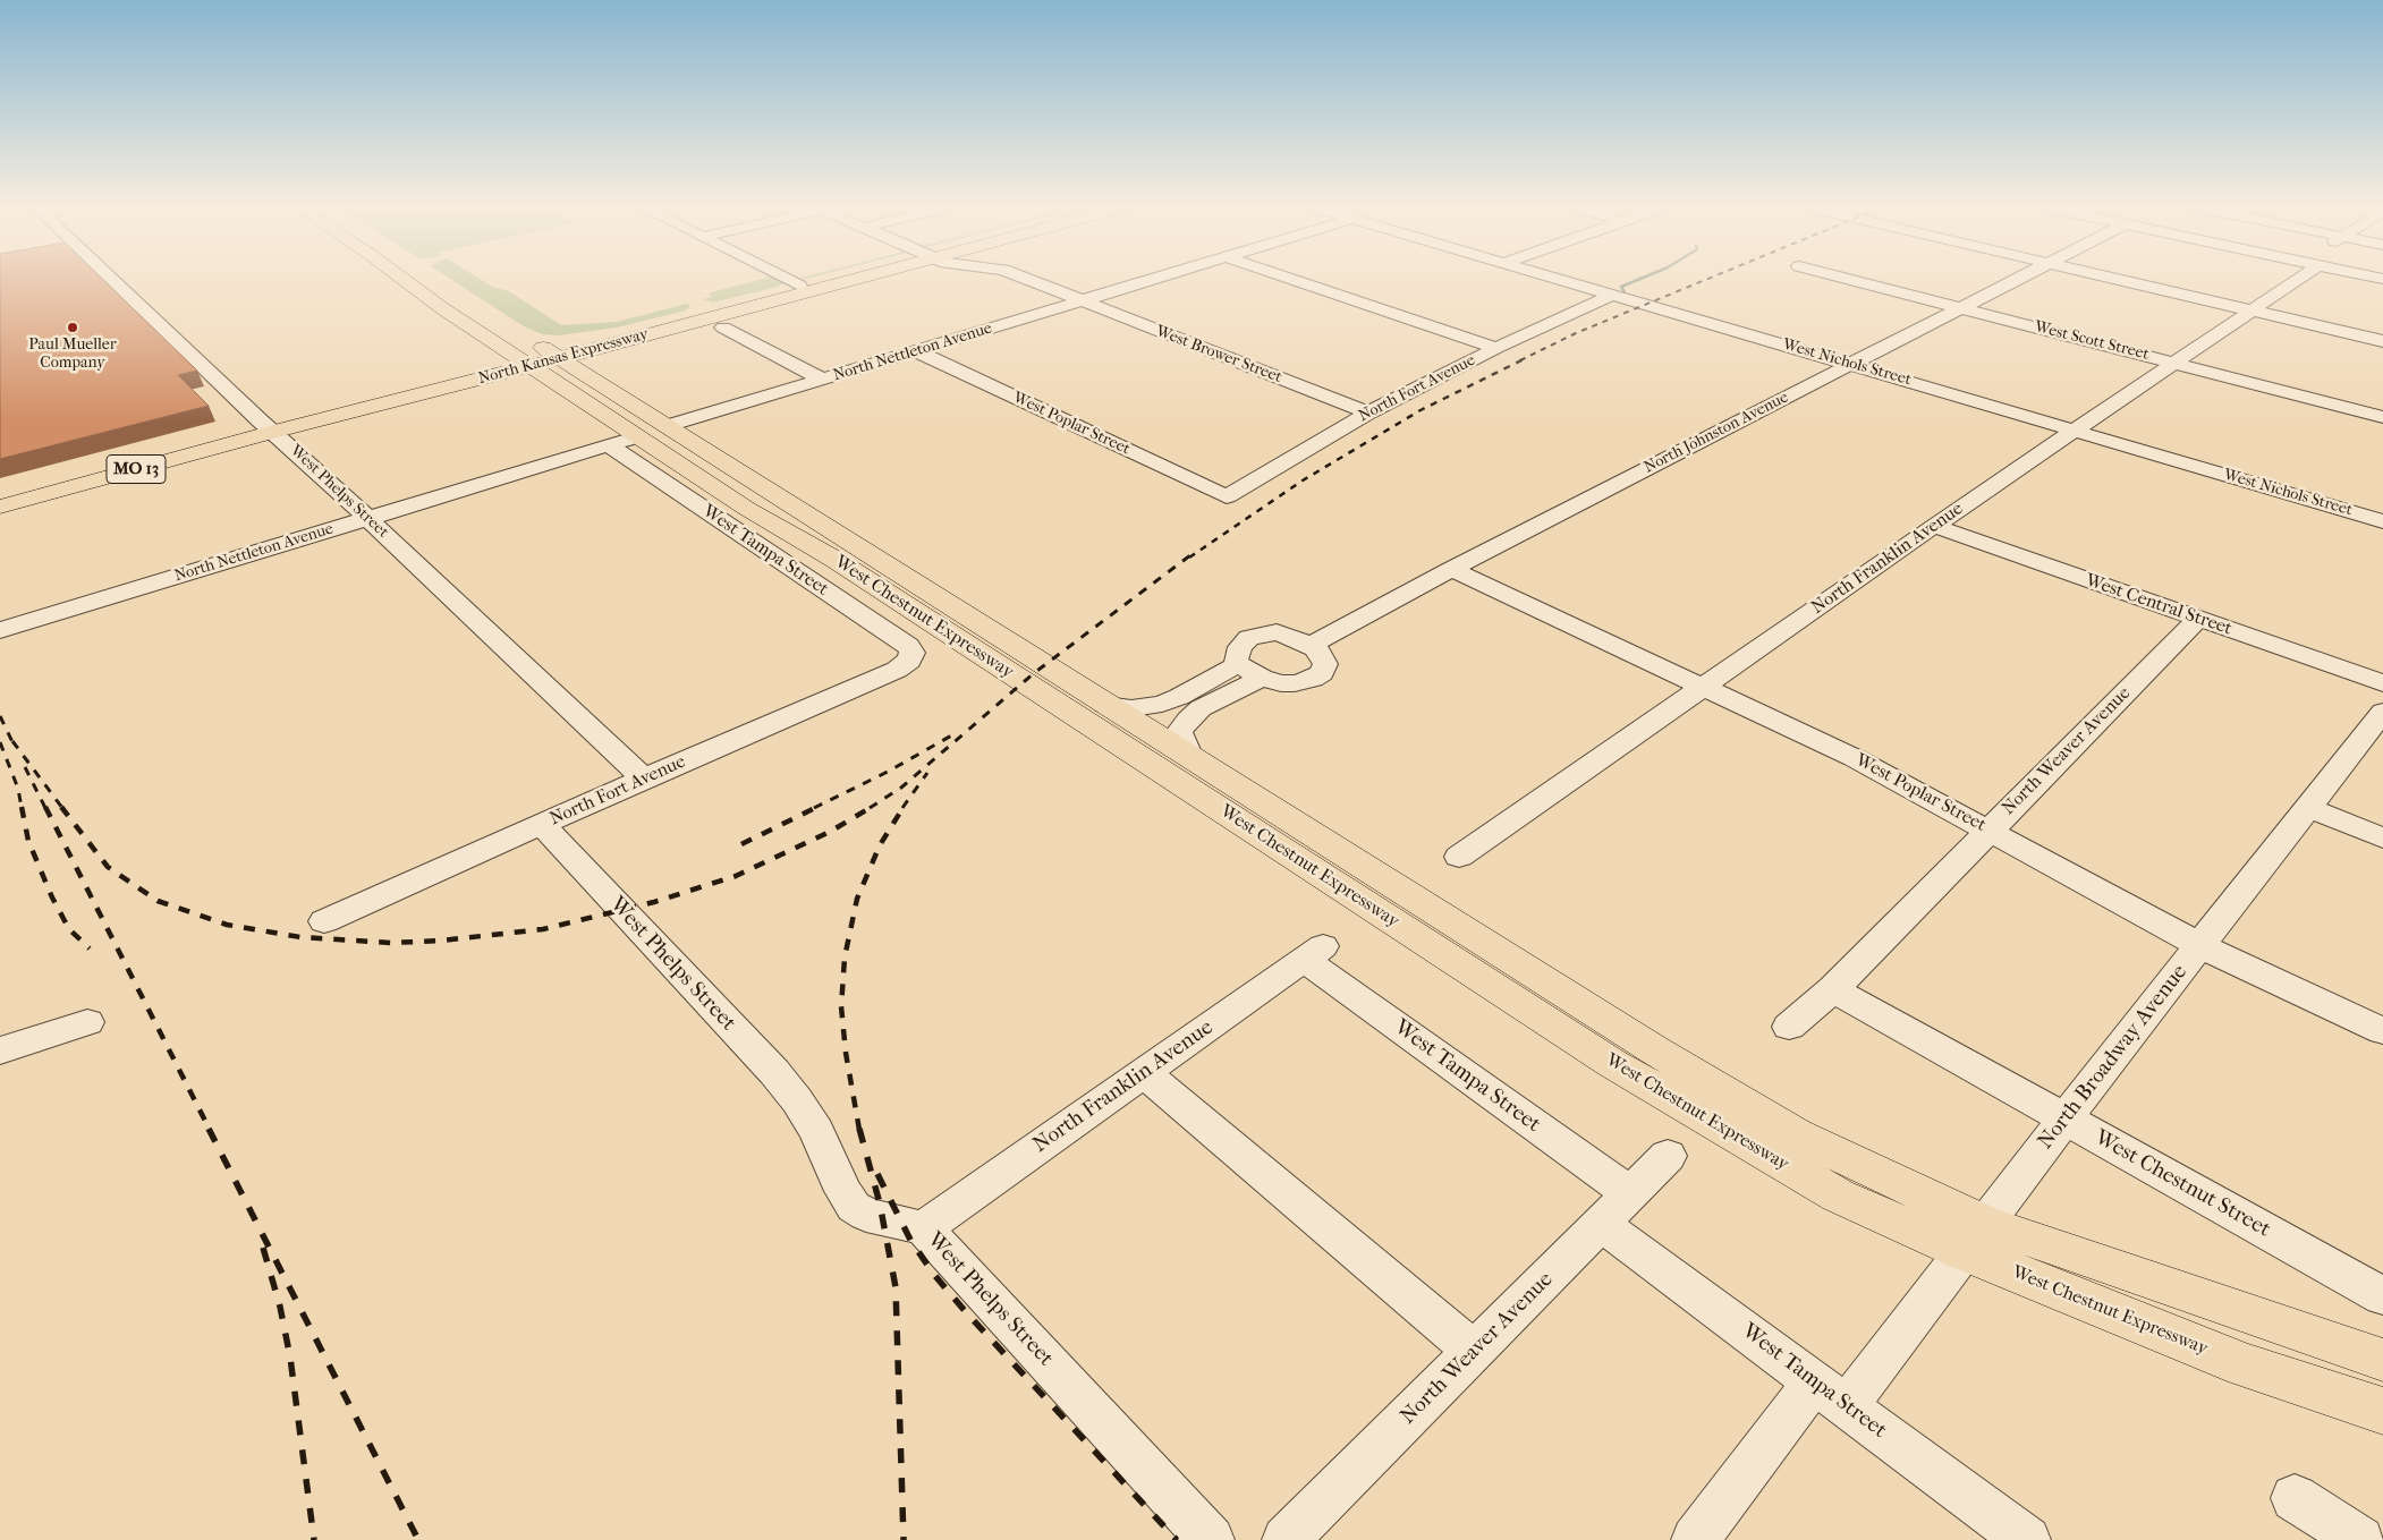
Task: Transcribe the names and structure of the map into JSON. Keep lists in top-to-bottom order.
{
  "streets": {
    "main road": ["North Kansas Expressway", "MO 13", "West Chestnut Expressway"],
    "street": [
      "West Scott Street",
      "North Nettleton Avenue",
      "West Brower Street",
      "West Nichols Street",
      "North Fort Avenue",
      "West Poplar Street",
      "North Johnston Avenue",
      "West Phelps Street",
      "West Tampa Street",
      "North Franklin Avenue",
      "West Central Street",
      "North Weaver Avenue",
      "North Broadway Avenue",
      "West Chestnut Street"
    ]
  },
  "crossings": [
    ["West Scott Street", "North Johnston Avenue"],
    ["West Scott Street", "North Franklin Avenue"],
    ["North Nettleton Avenue", "West Brower Street"],
    ["North Nettleton Avenue", "West Poplar Street"],
    ["North Nettleton Avenue", "West Phelps Street"],
    ["North Nettleton Avenue", "West Tampa Street"],
    ["North Nettleton Avenue", "West Chestnut Expressway"],
    ["West Brower Street", "North Fort Avenue"],
    ["North Kansas Expressway", "West Phelps Street"],
    ["North Kansas Expressway", "West Chestnut Expressway"],
    ["West Nichols Street", "North Fort Avenue"],
    ["West Nichols Street", "North Johnston Avenue"],
    ["West Nichols Street", "North Franklin Avenue"],
    ["North Fort Avenue", "West Poplar Street"],
    ["North Fort Avenue", "West Phelps Street"],
    ["North Fort Avenue", "West Tampa Street"],
    ["West Poplar Street", "North Johnston Avenue"],
    ["West Poplar Street", "North Franklin Avenue"],
    ["West Poplar Street", "North Weaver Avenue"],
    ["West Poplar Street", "North Broadway Avenue"],
    ["West Phelps Street", "North Franklin Avenue"],
    ["West Tampa Street", "North Franklin Avenue"],
    ["West Tampa Street", "West Chestnut Expressway"],
    ["West Tampa Street", "North Weaver Avenue"],
    ["West Tampa Street", "North Broadway Avenue"],
    ["North Franklin Avenue", "West Central Street"],
    ["West Central Street", "North Weaver Avenue"],
    ["West Chestnut Expressway", "North Broadway Avenue"],
    ["North Weaver Avenue", "West Chestnut Street"],
    ["North Broadway Avenue", "West Chestnut Street"]
  ],
  "places": ["Paul Mueller Company"]
}
